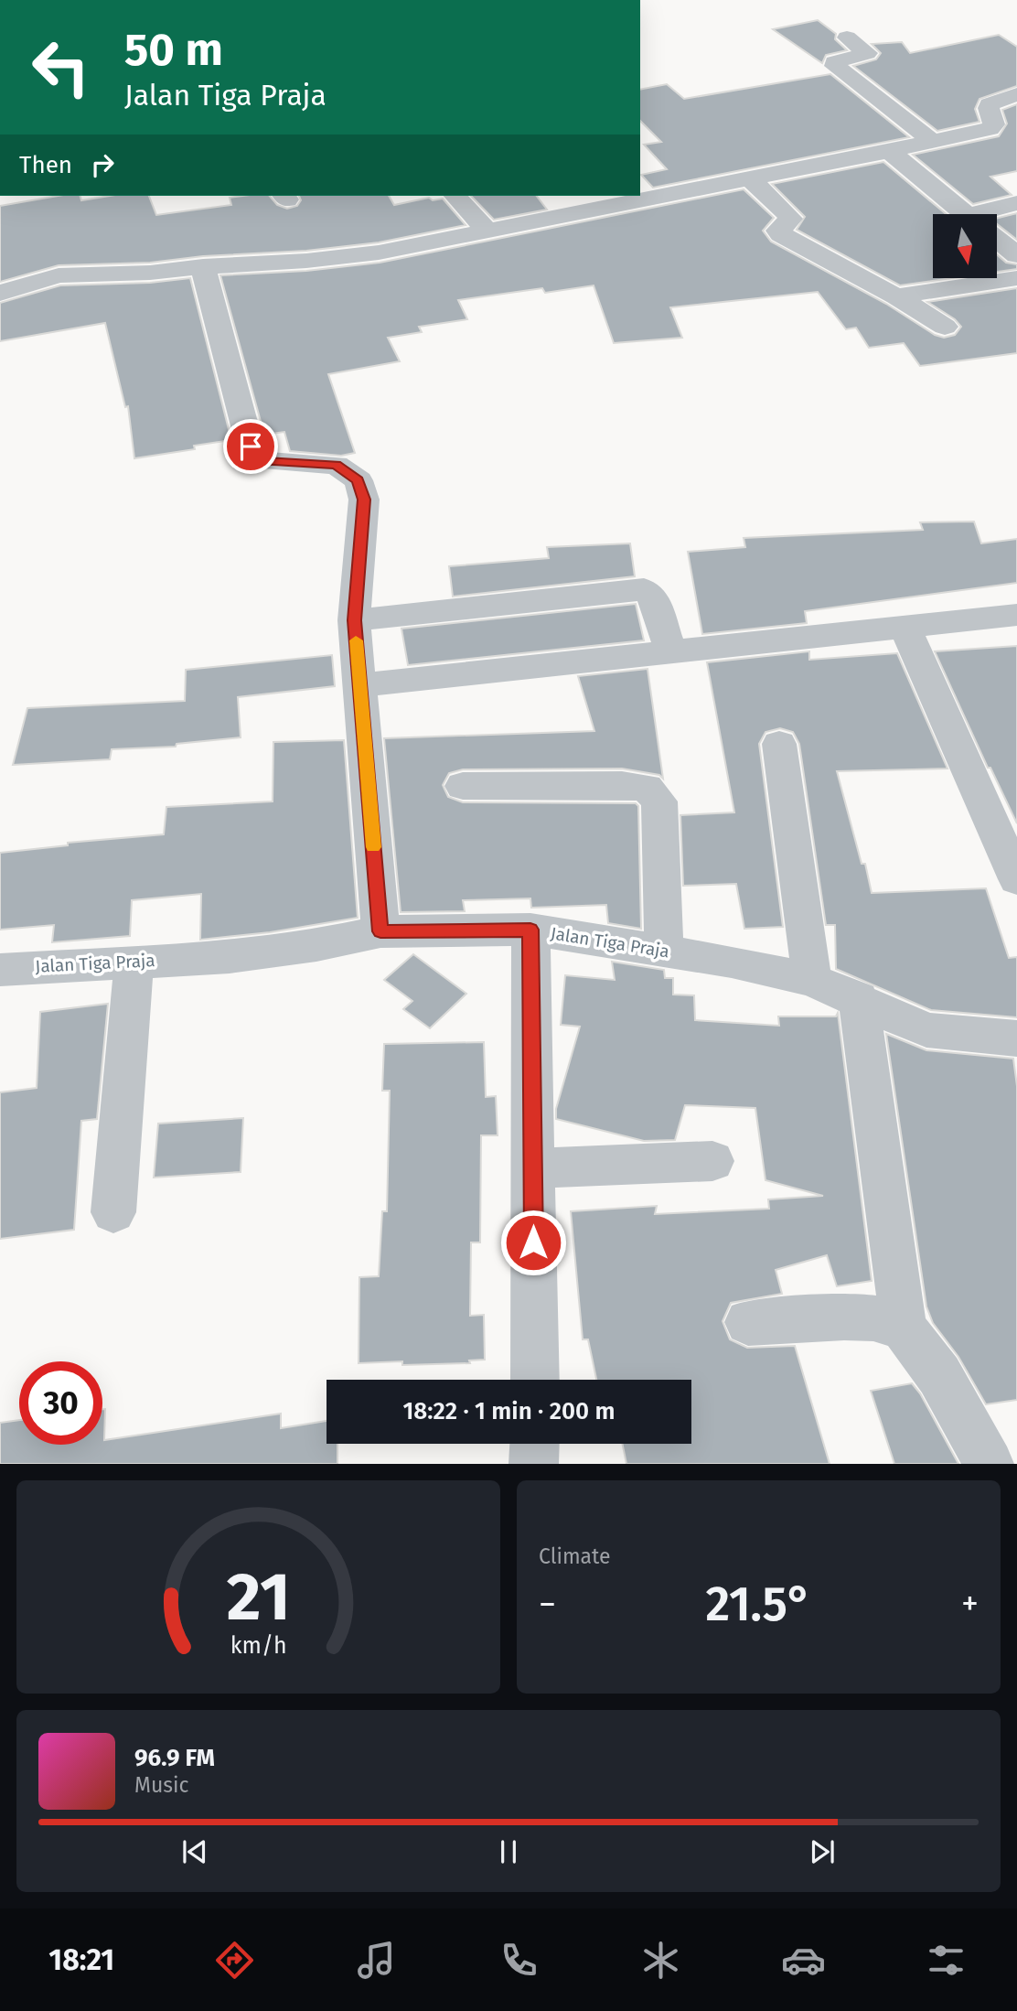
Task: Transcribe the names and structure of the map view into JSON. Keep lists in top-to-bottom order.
{
  "streets": {
    "street": ["Jalan Tiga Praja"]
  },
  "north": "bottom",
  "page": {
    "turn": ["50 m", "Jalan Tiga Praja"],
    "then": "Then",
    "limit": "30",
    "trip": "18:22 · 1 min · 200 m",
    "tile": "Climate",
    "heat": ["−", "21.5°", "+"],
    "song": ["96.9 FM", "Music"],
    "tabs": "18:21",
    "gauge": ["21", "km/h"]
  }
}
